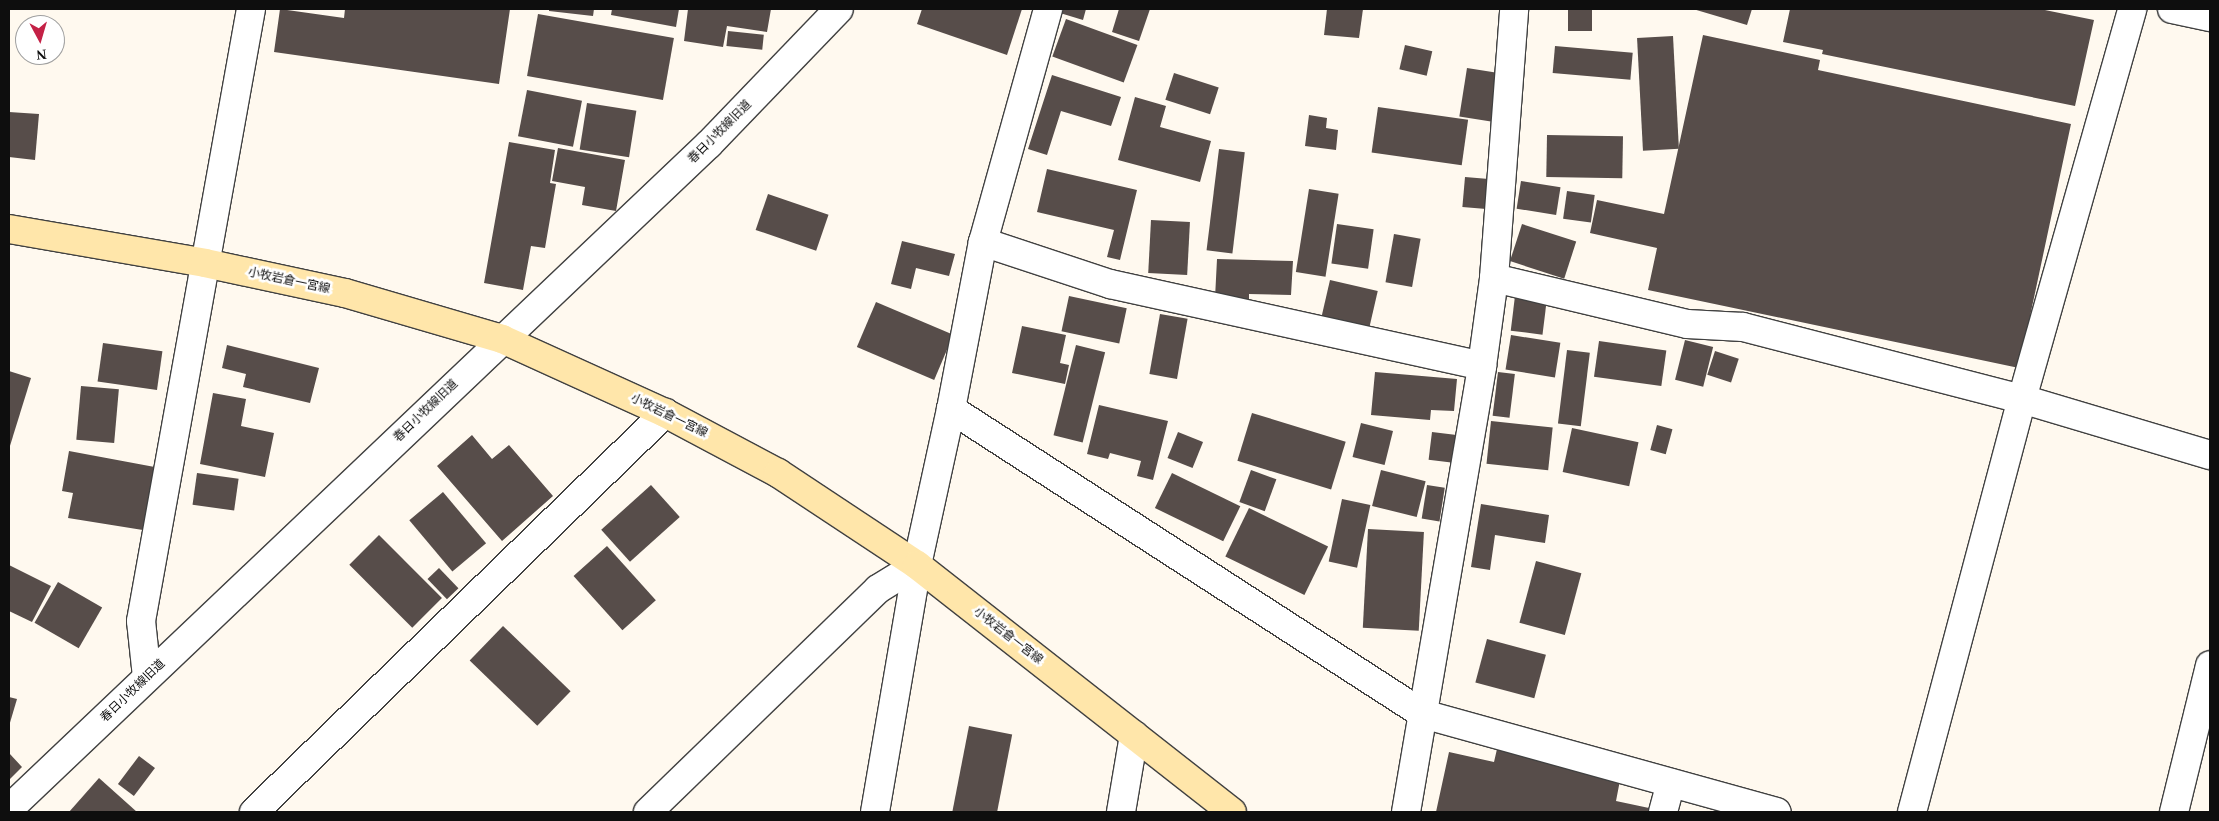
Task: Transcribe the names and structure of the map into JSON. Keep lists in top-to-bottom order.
{
  "streets": {
    "main road": ["小牧岩倉一宮線"],
    "street": ["春日小牧線旧道"]
  },
  "crossings": [
    ["春日小牧線旧道", "小牧岩倉一宮線"]
  ],
  "north": "bottom"
}
